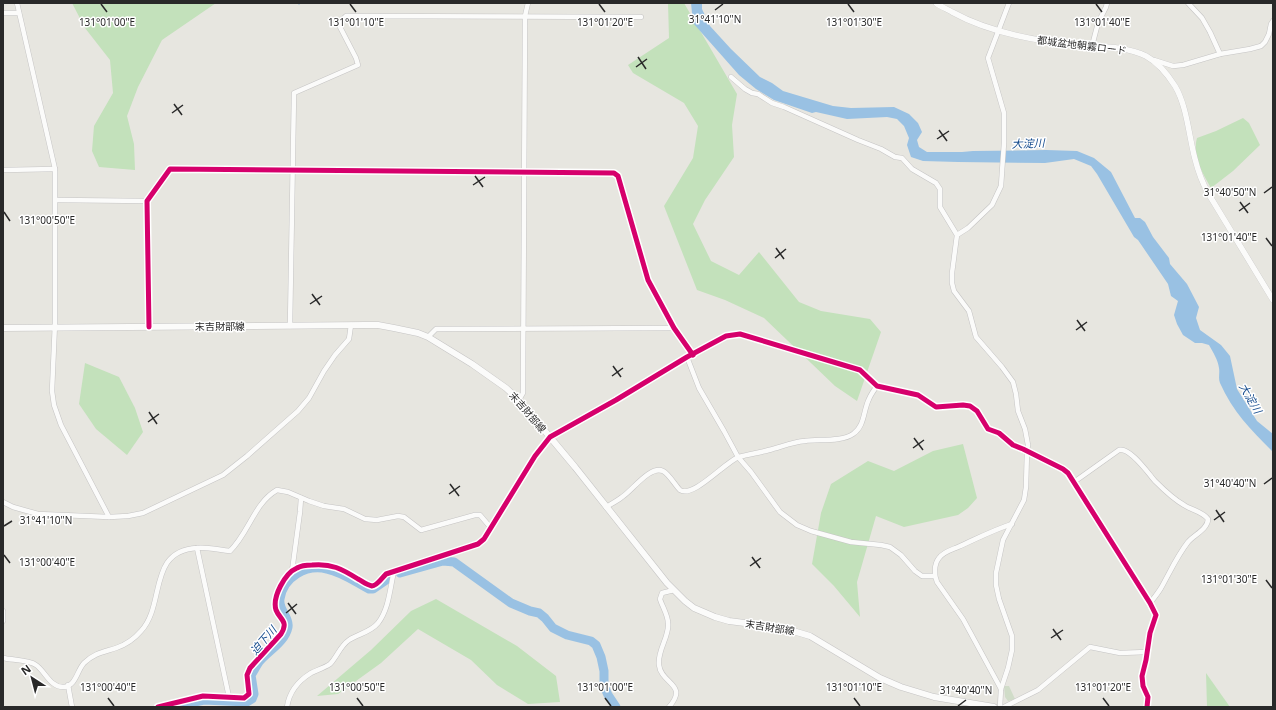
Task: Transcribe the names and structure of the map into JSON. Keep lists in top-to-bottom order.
{
  "streets": {
    "main road": ["末吉財部線"],
    "street": ["都城盆地朝霧ロード"]
  },
  "water": ["大淀川", "迫下川"],
  "north": "top left",
  "coordinates": [
    "31°41'10\"N",
    "131°01'00\"E",
    "131°01'10\"E",
    "131°01'20\"E",
    "131°01'30\"E",
    "131°01'40\"E",
    "31°40'50\"N",
    "131°00'50\"E",
    "31°40'40\"N",
    "131°00'40\"E"
  ]
}
